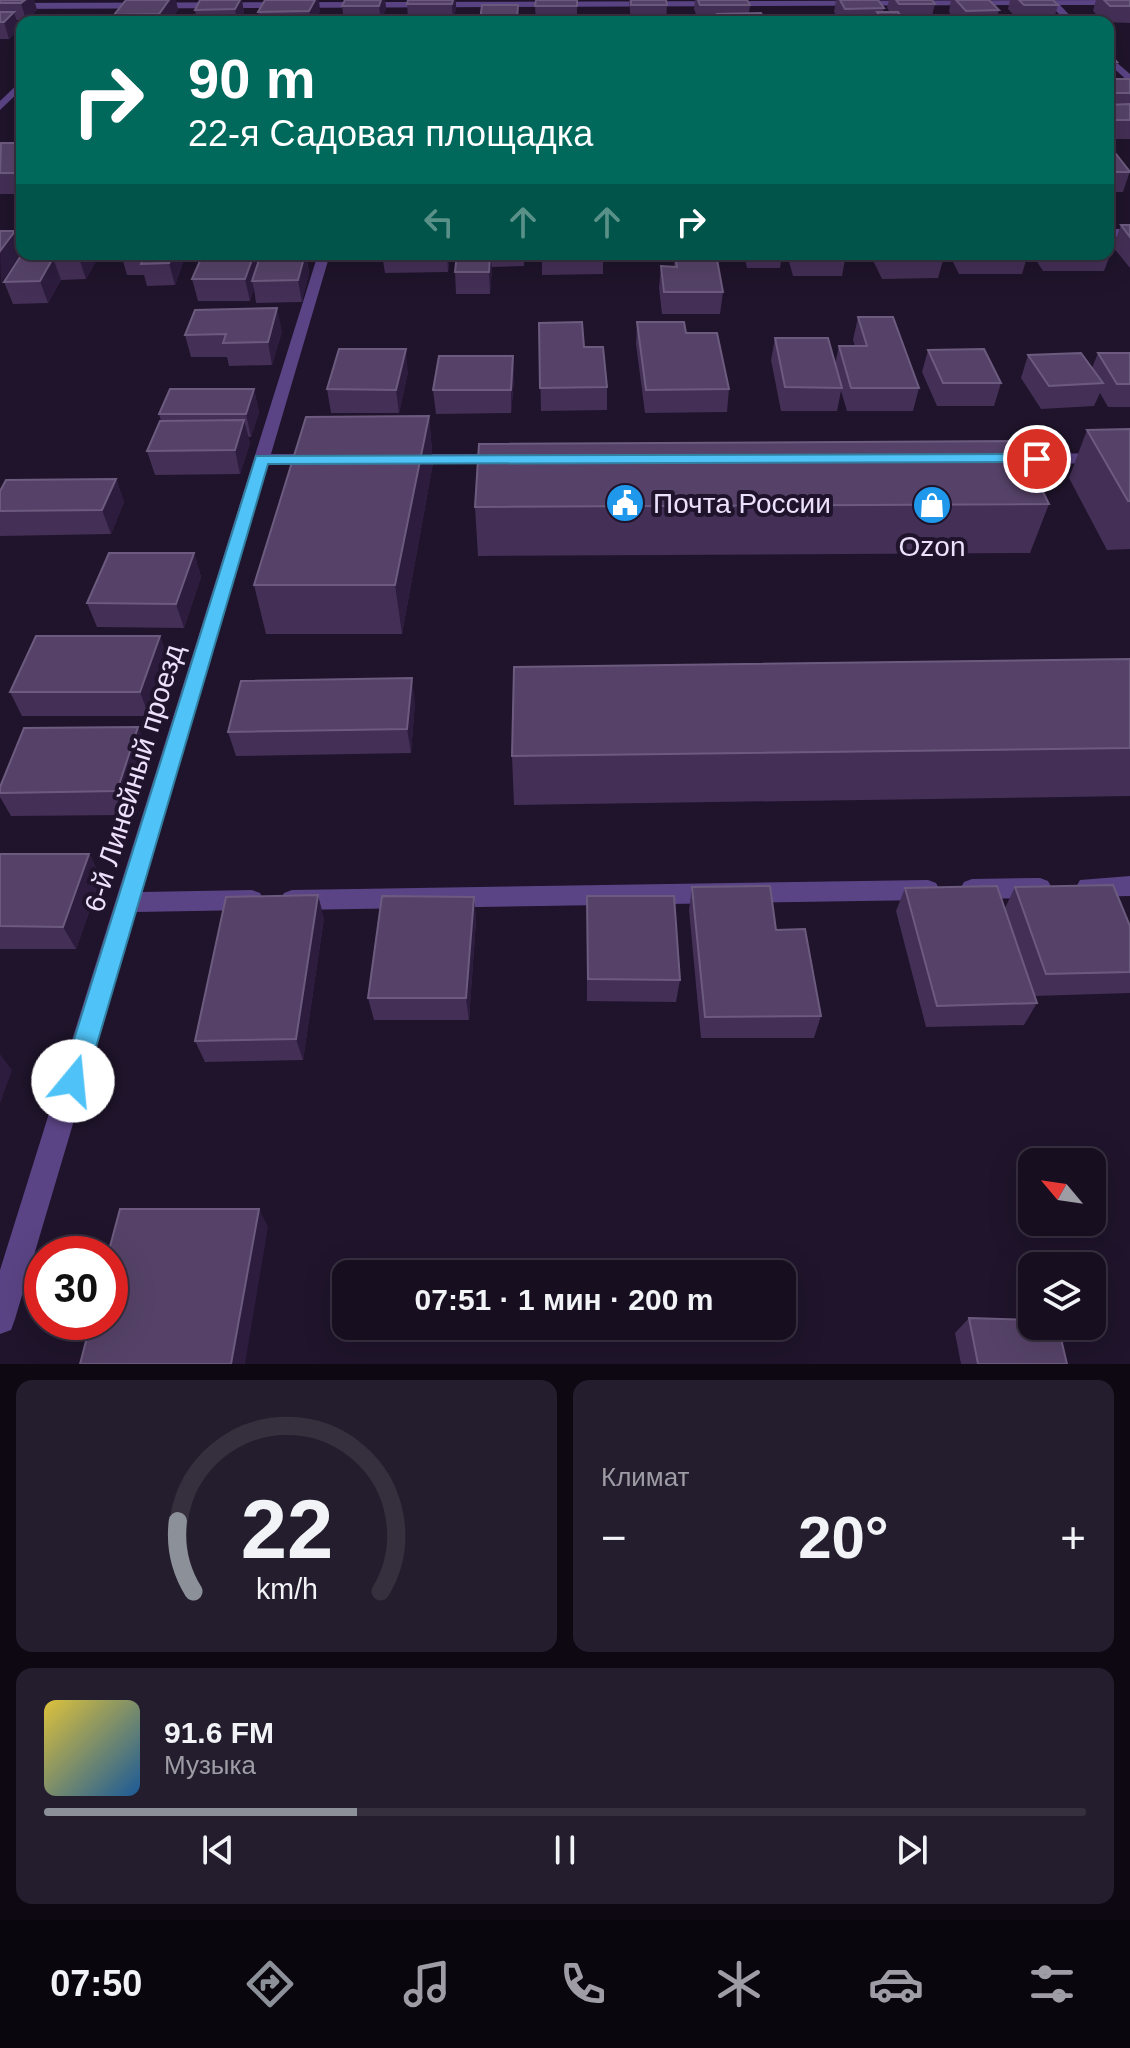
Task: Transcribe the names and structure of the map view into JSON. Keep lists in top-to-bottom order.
{
  "streets": {
    "street": ["6-й Линейный проезд"]
  },
  "places": {
    "public building": ["Почта России"],
    "shop": ["Ozon"]
  },
  "north": "top left",
  "page": {
    "turn": ["90 m", "22-я Садовая площадка"],
    "limit": "30",
    "trip": "07:51 · 1 мин · 200 m",
    "tile": "Климат",
    "heat": ["−", "20°", "+"],
    "song": ["91.6 FM", "Музыка"],
    "tabs": "07:50",
    "gauge": ["22", "km/h"]
  }
}
